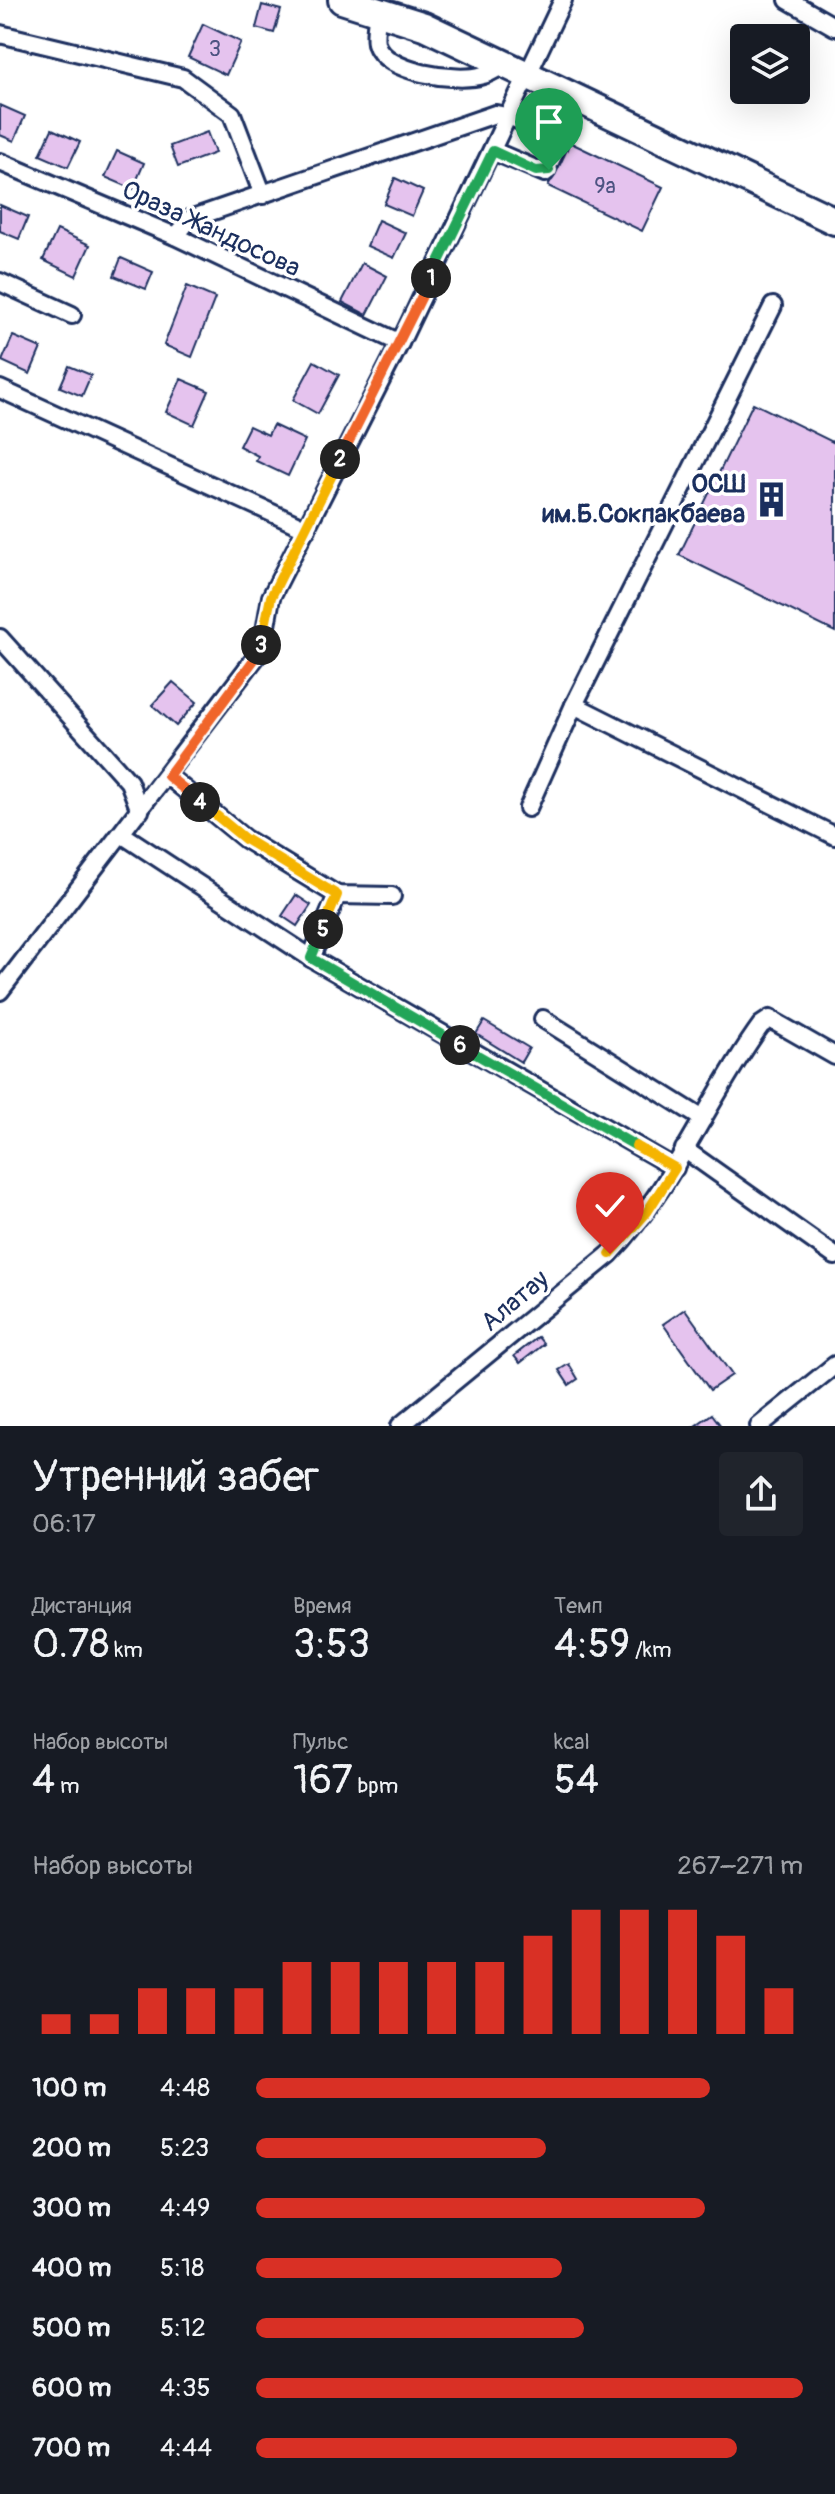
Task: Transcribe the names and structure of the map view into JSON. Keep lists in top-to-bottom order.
{
  "streets": {
    "street": ["Ораза Жандосова", "Алатау"]
  },
  "places": {
    "building": ["ОСШ им.Б.Сокпакбаева"]
  },
  "house_numbers": ["3", "9а"],
  "page": {
    "pins": [
      "1",
      "2",
      "3",
      "4",
      "5",
      "6"
    ],
    "heading": ["Утренний забег", "06:17"],
    "stats": [
      ["Дистанция", "0.78 km"],
      ["Время", "3:53"],
      ["Темп", "4:59 /km"],
      ["Набор высоты", "4 m"],
      ["Пульс", "167 bpm"],
      ["kcal", "54"]
    ],
    "chart": ["Набор высоты", "267–271 m"],
    "list": [
      {
        "name": "100 m",
        "note": "4:48"
      },
      {
        "name": "200 m",
        "note": "5:23"
      },
      {
        "name": "300 m",
        "note": "4:49"
      },
      {
        "name": "400 m",
        "note": "5:18"
      },
      {
        "name": "500 m",
        "note": "5:12"
      },
      {
        "name": "600 m",
        "note": "4:35"
      },
      {
        "name": "700 m",
        "note": "4:44"
      }
    ]
  }
}
